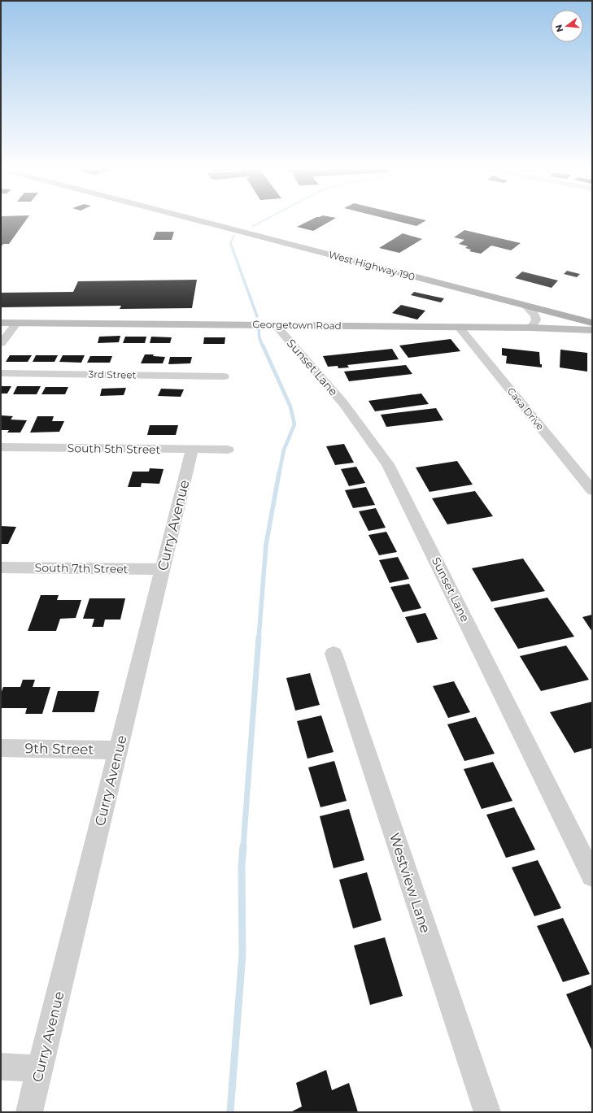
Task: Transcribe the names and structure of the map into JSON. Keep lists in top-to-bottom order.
{
  "streets": {
    "main road": ["West Highway 190"],
    "street": [
      "Georgetown Road",
      "Sunset Lane",
      "3rd Street",
      "Casa Drive",
      "South 5th Street",
      "Curry Avenue",
      "South 7th Street",
      "9th Street",
      "Westview Lane"
    ]
  },
  "crossings": [
    ["Georgetown Road", "Sunset Lane"],
    ["Georgetown Road", "Casa Drive"],
    ["South 5th Street", "Curry Avenue"],
    ["Curry Avenue", "South 7th Street"],
    ["Curry Avenue", "9th Street"]
  ],
  "north": "left"
}
